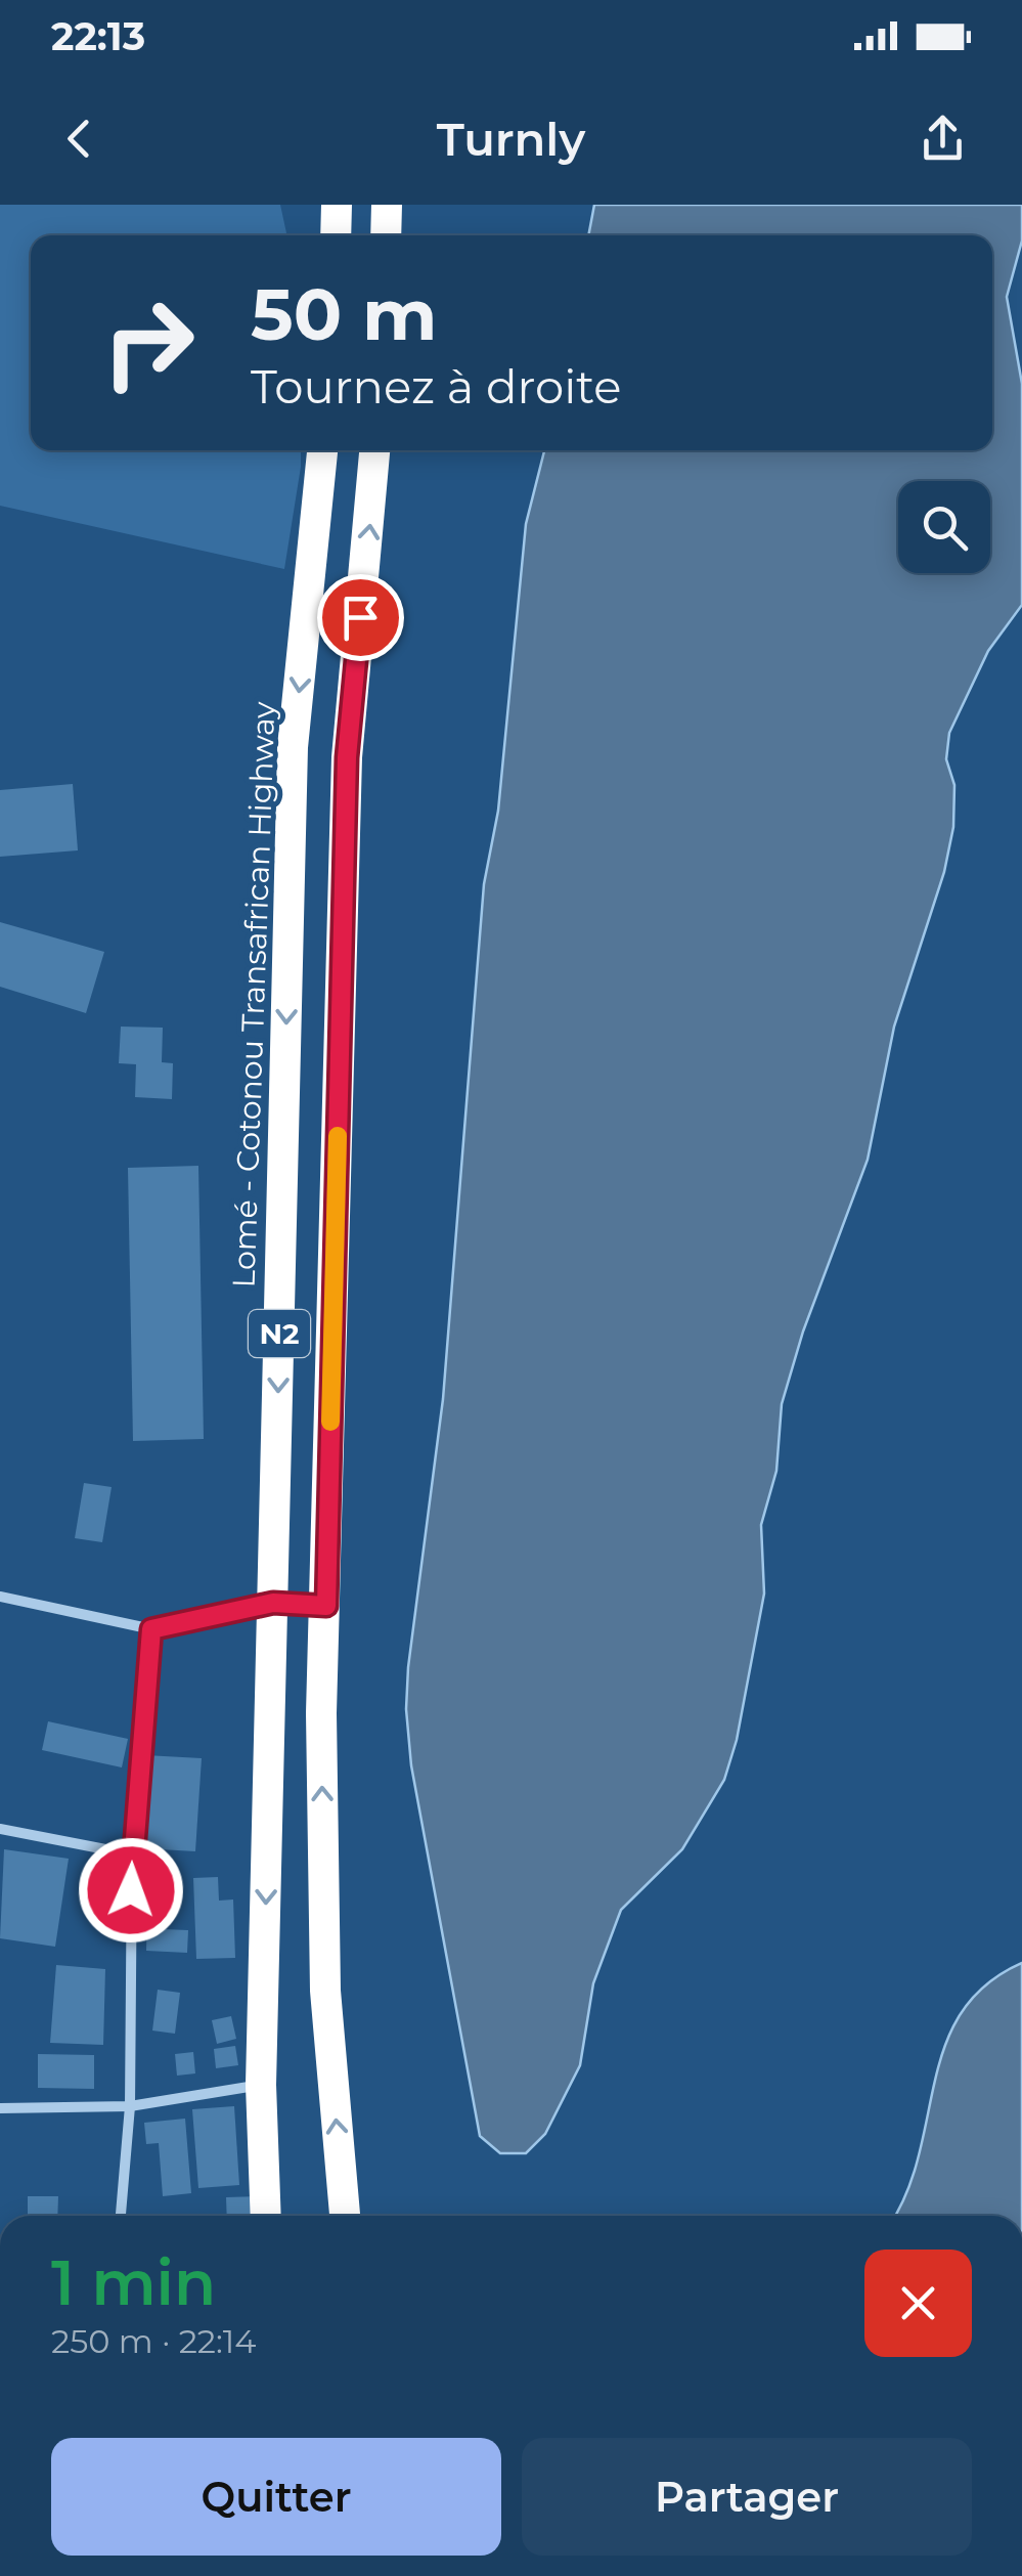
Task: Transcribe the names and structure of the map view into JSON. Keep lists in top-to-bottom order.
{
  "streets": {
    "highway": ["Lomé - Cotonou Transafrican Highway", "N2"]
  },
  "page": {
    "status": "22:13",
    "header": "Turnly",
    "turn": ["50 m", "Tournez à droite"],
    "heading": ["1 min", "250 m · 22:14"],
    "buttons": ["Quitter", "Partager"]
  }
}
